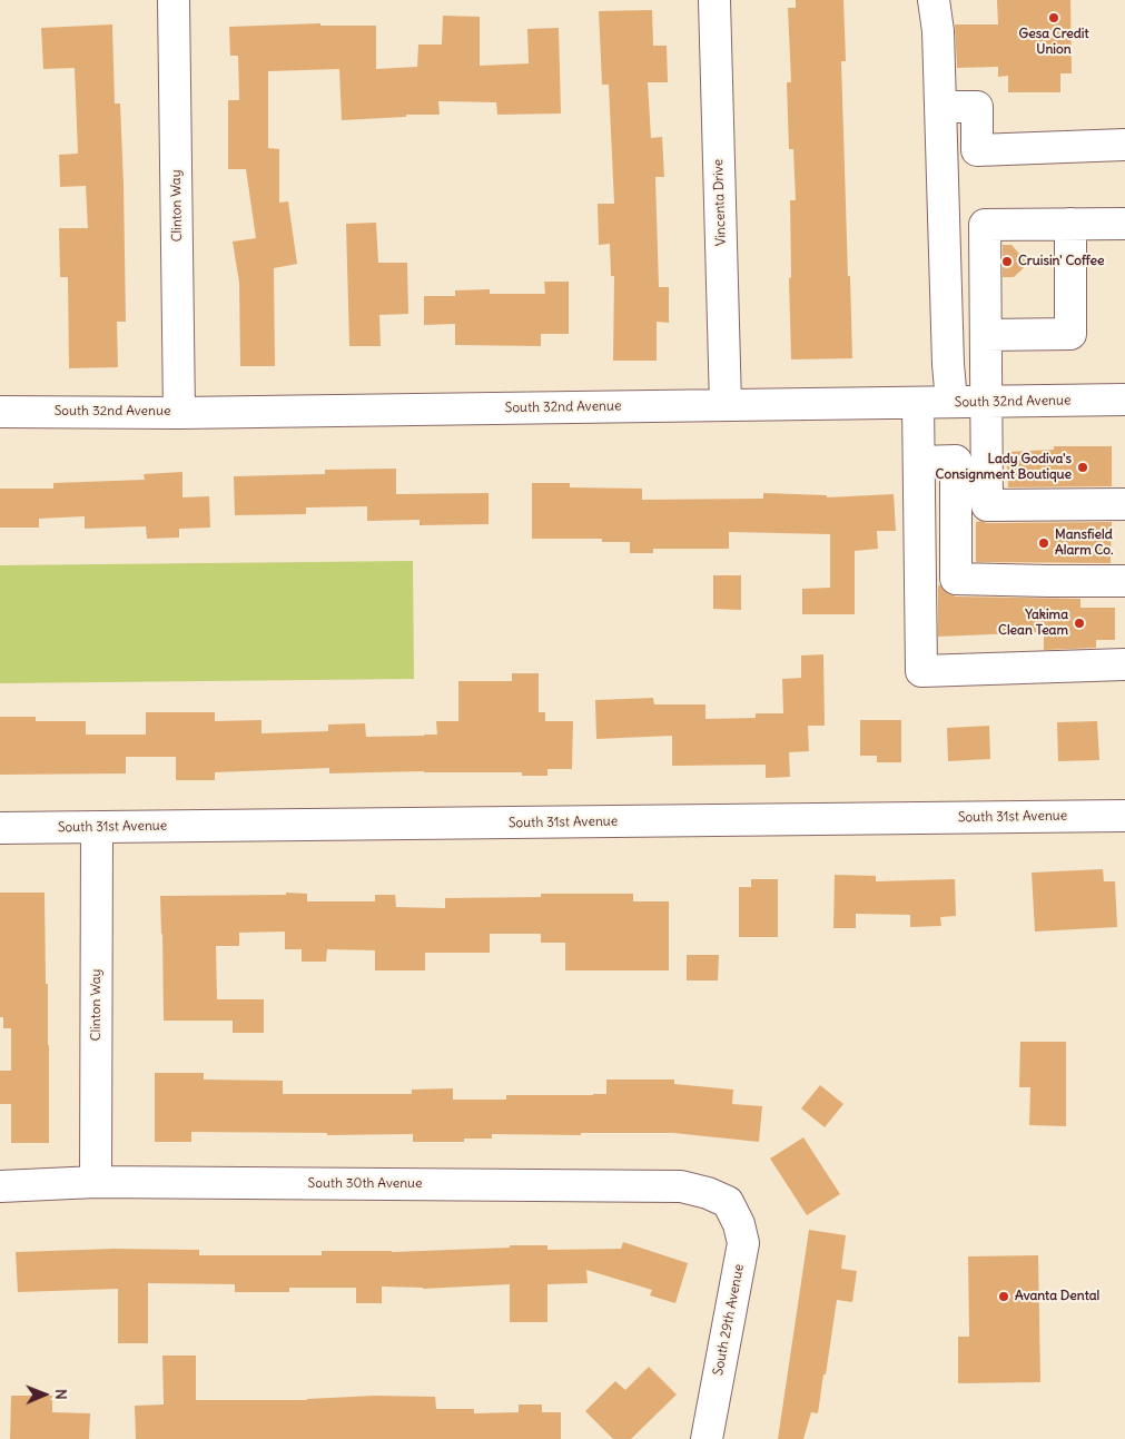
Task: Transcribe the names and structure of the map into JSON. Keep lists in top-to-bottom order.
{
  "streets": {
    "street": [
      "Vincenta Drive",
      "Clinton Way",
      "South 32nd Avenue",
      "South 31st Avenue",
      "South 30th Avenue",
      "South 29th Avenue"
    ]
  },
  "crossings": [
    ["Vincenta Drive", "South 32nd Avenue"],
    ["Clinton Way", "South 32nd Avenue"],
    ["Clinton Way", "South 31st Avenue"],
    ["Clinton Way", "South 30th Avenue"],
    ["South 30th Avenue", "South 29th Avenue"]
  ],
  "places": [
    "Gesa Credit Union",
    "Cruisin' Coffee",
    "Lady Godiva's Consignment Boutique",
    "Mansfield Alarm Co.",
    "Yakima Clean Team",
    "Avanta Dental"
  ],
  "north": "right"
}
